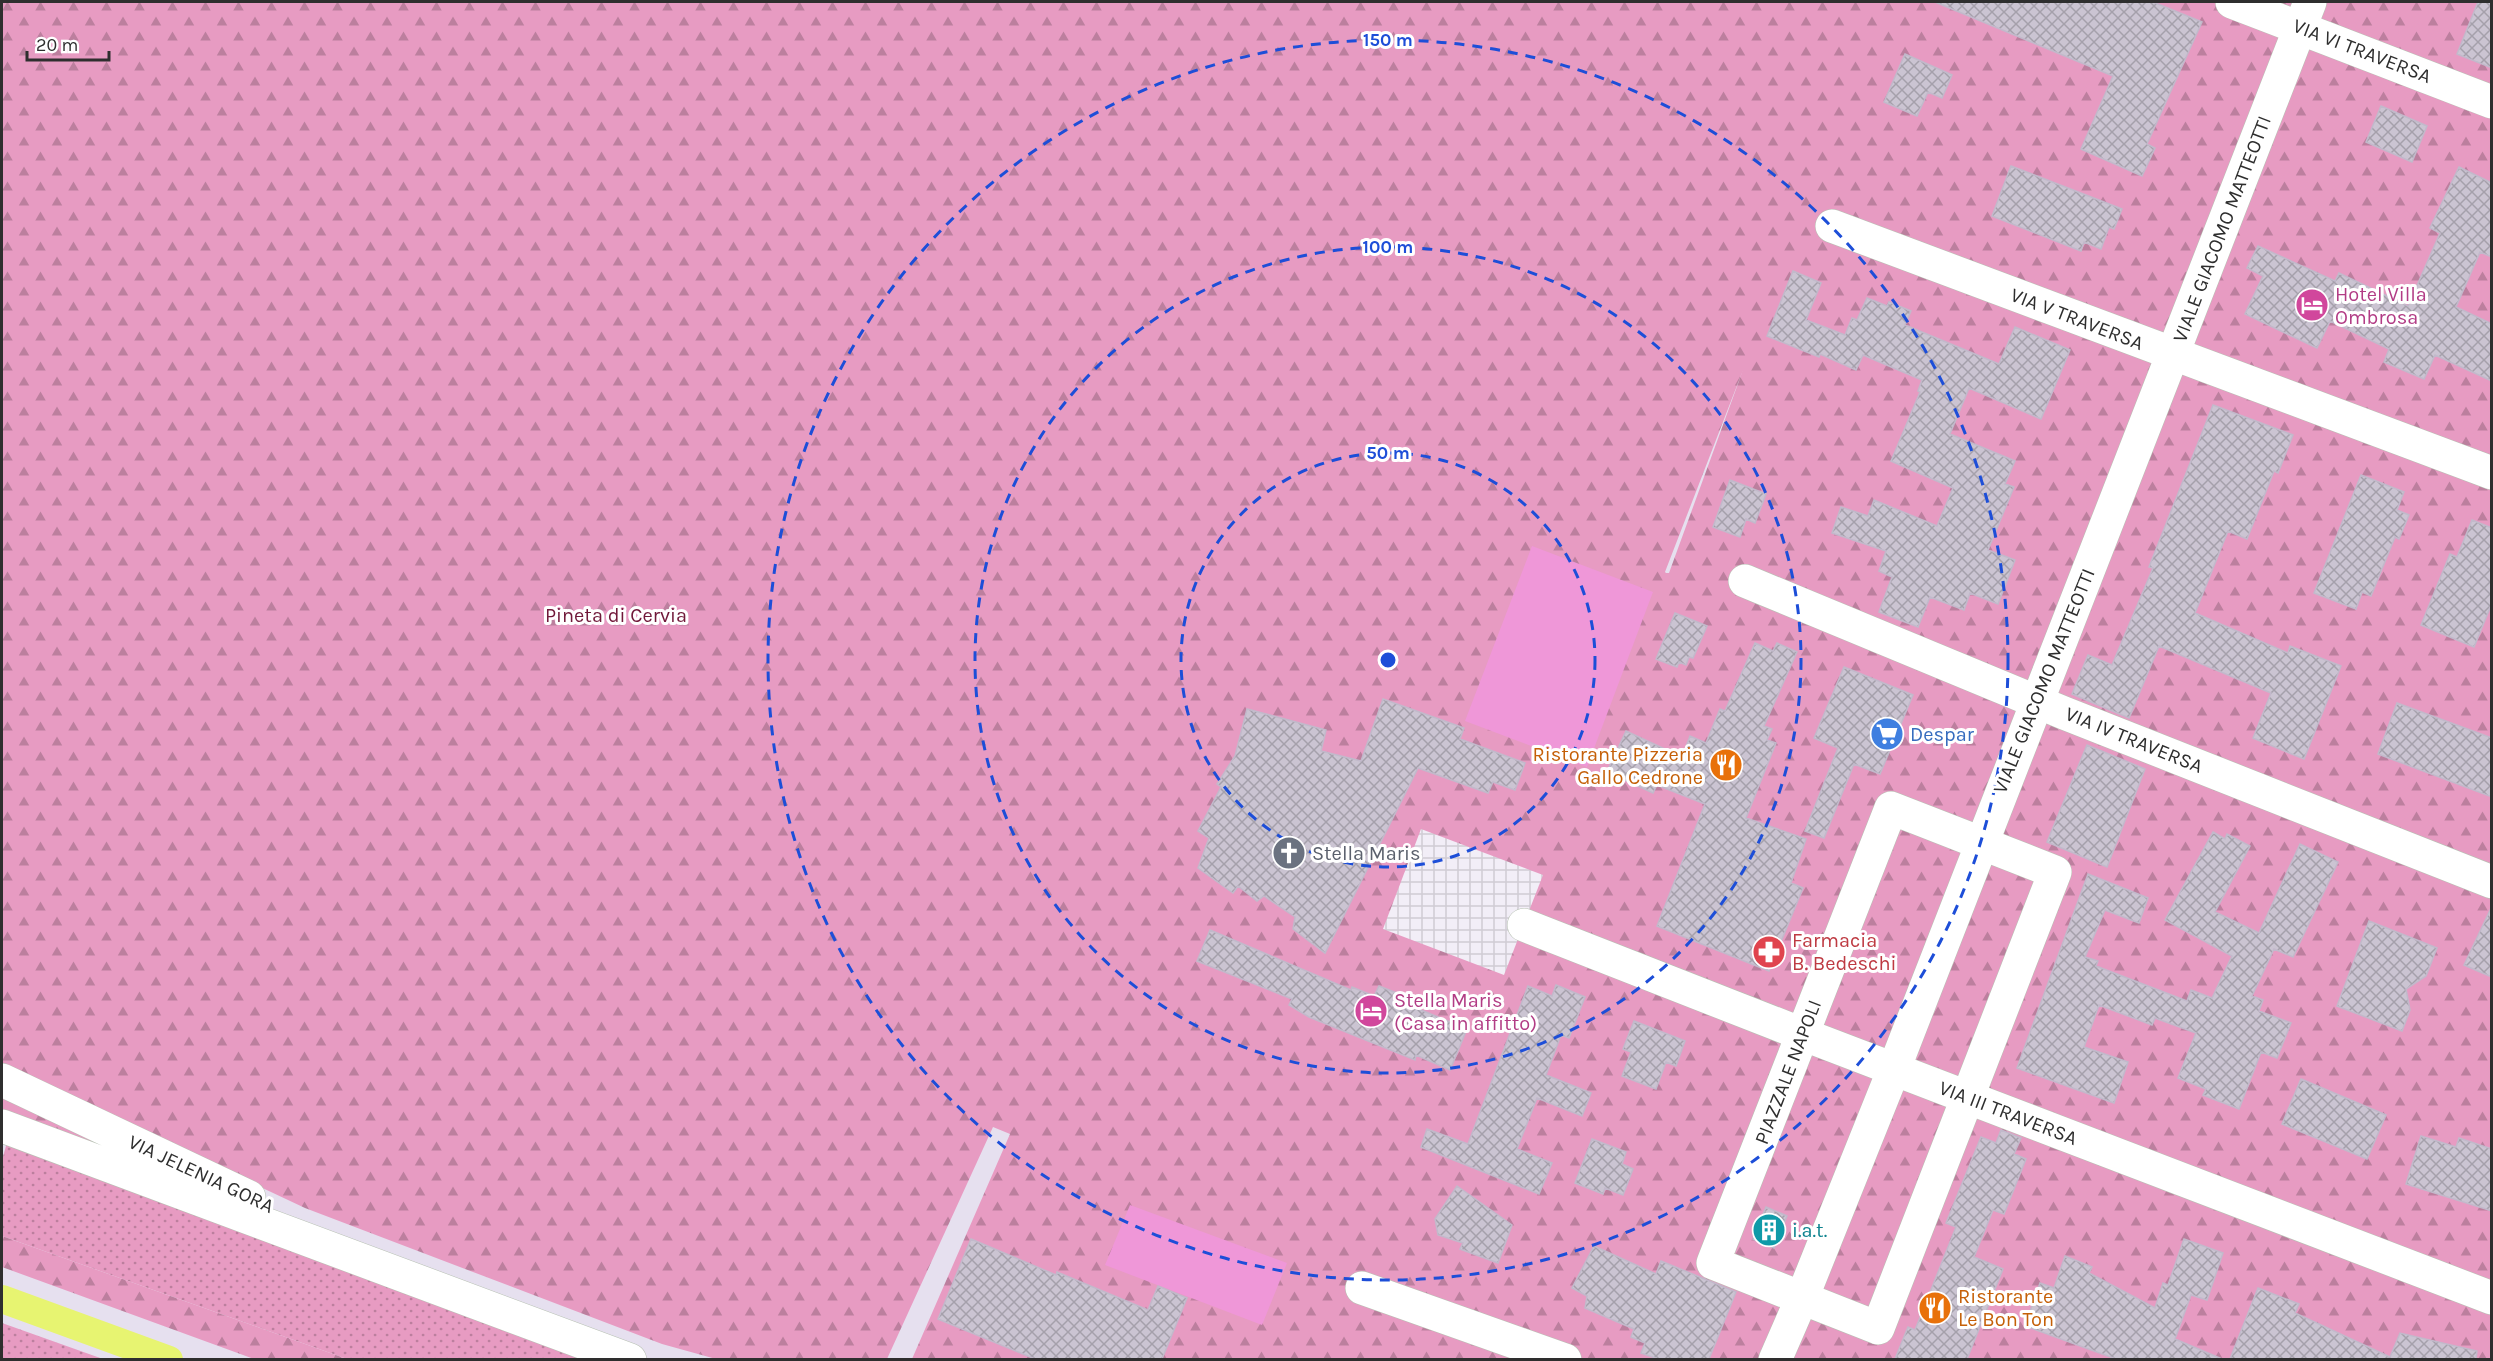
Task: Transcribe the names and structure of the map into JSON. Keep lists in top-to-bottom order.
{
  "streets": {
    "street": [
      "VIA VI TRAVERSA",
      "VIALE GIACOMO MATTEOTTI",
      "VIA V TRAVERSA",
      "VIA IV TRAVERSA",
      "PIAZZALE NAPOLI",
      "VIA III TRAVERSA",
      "VIA JELENIA GORA"
    ]
  },
  "crossings": [
    ["VIA VI TRAVERSA", "VIALE GIACOMO MATTEOTTI"],
    ["VIALE GIACOMO MATTEOTTI", "VIA V TRAVERSA"],
    ["VIALE GIACOMO MATTEOTTI", "VIA IV TRAVERSA"],
    ["VIALE GIACOMO MATTEOTTI", "PIAZZALE NAPOLI"],
    ["VIALE GIACOMO MATTEOTTI", "VIA III TRAVERSA"],
    ["PIAZZALE NAPOLI", "VIA III TRAVERSA"]
  ],
  "parks": ["Pineta di Cervia"],
  "places": {
    "hotel": ["Hotel Villa Ombrosa", "Stella Maris (Casa in affitto)"],
    "supermarket": ["Despar"],
    "restaurant": ["Ristorante Pizzeria Gallo Cedrone", "Ristorante Le Bon Ton"],
    "church": ["Stella Maris"],
    "pharmacy": ["Farmacia B. Bedeschi"],
    "building": ["i.a.t."]
  },
  "scale_bar": "20 m",
  "rings": ["150 m", "100 m", "50 m"]
}
